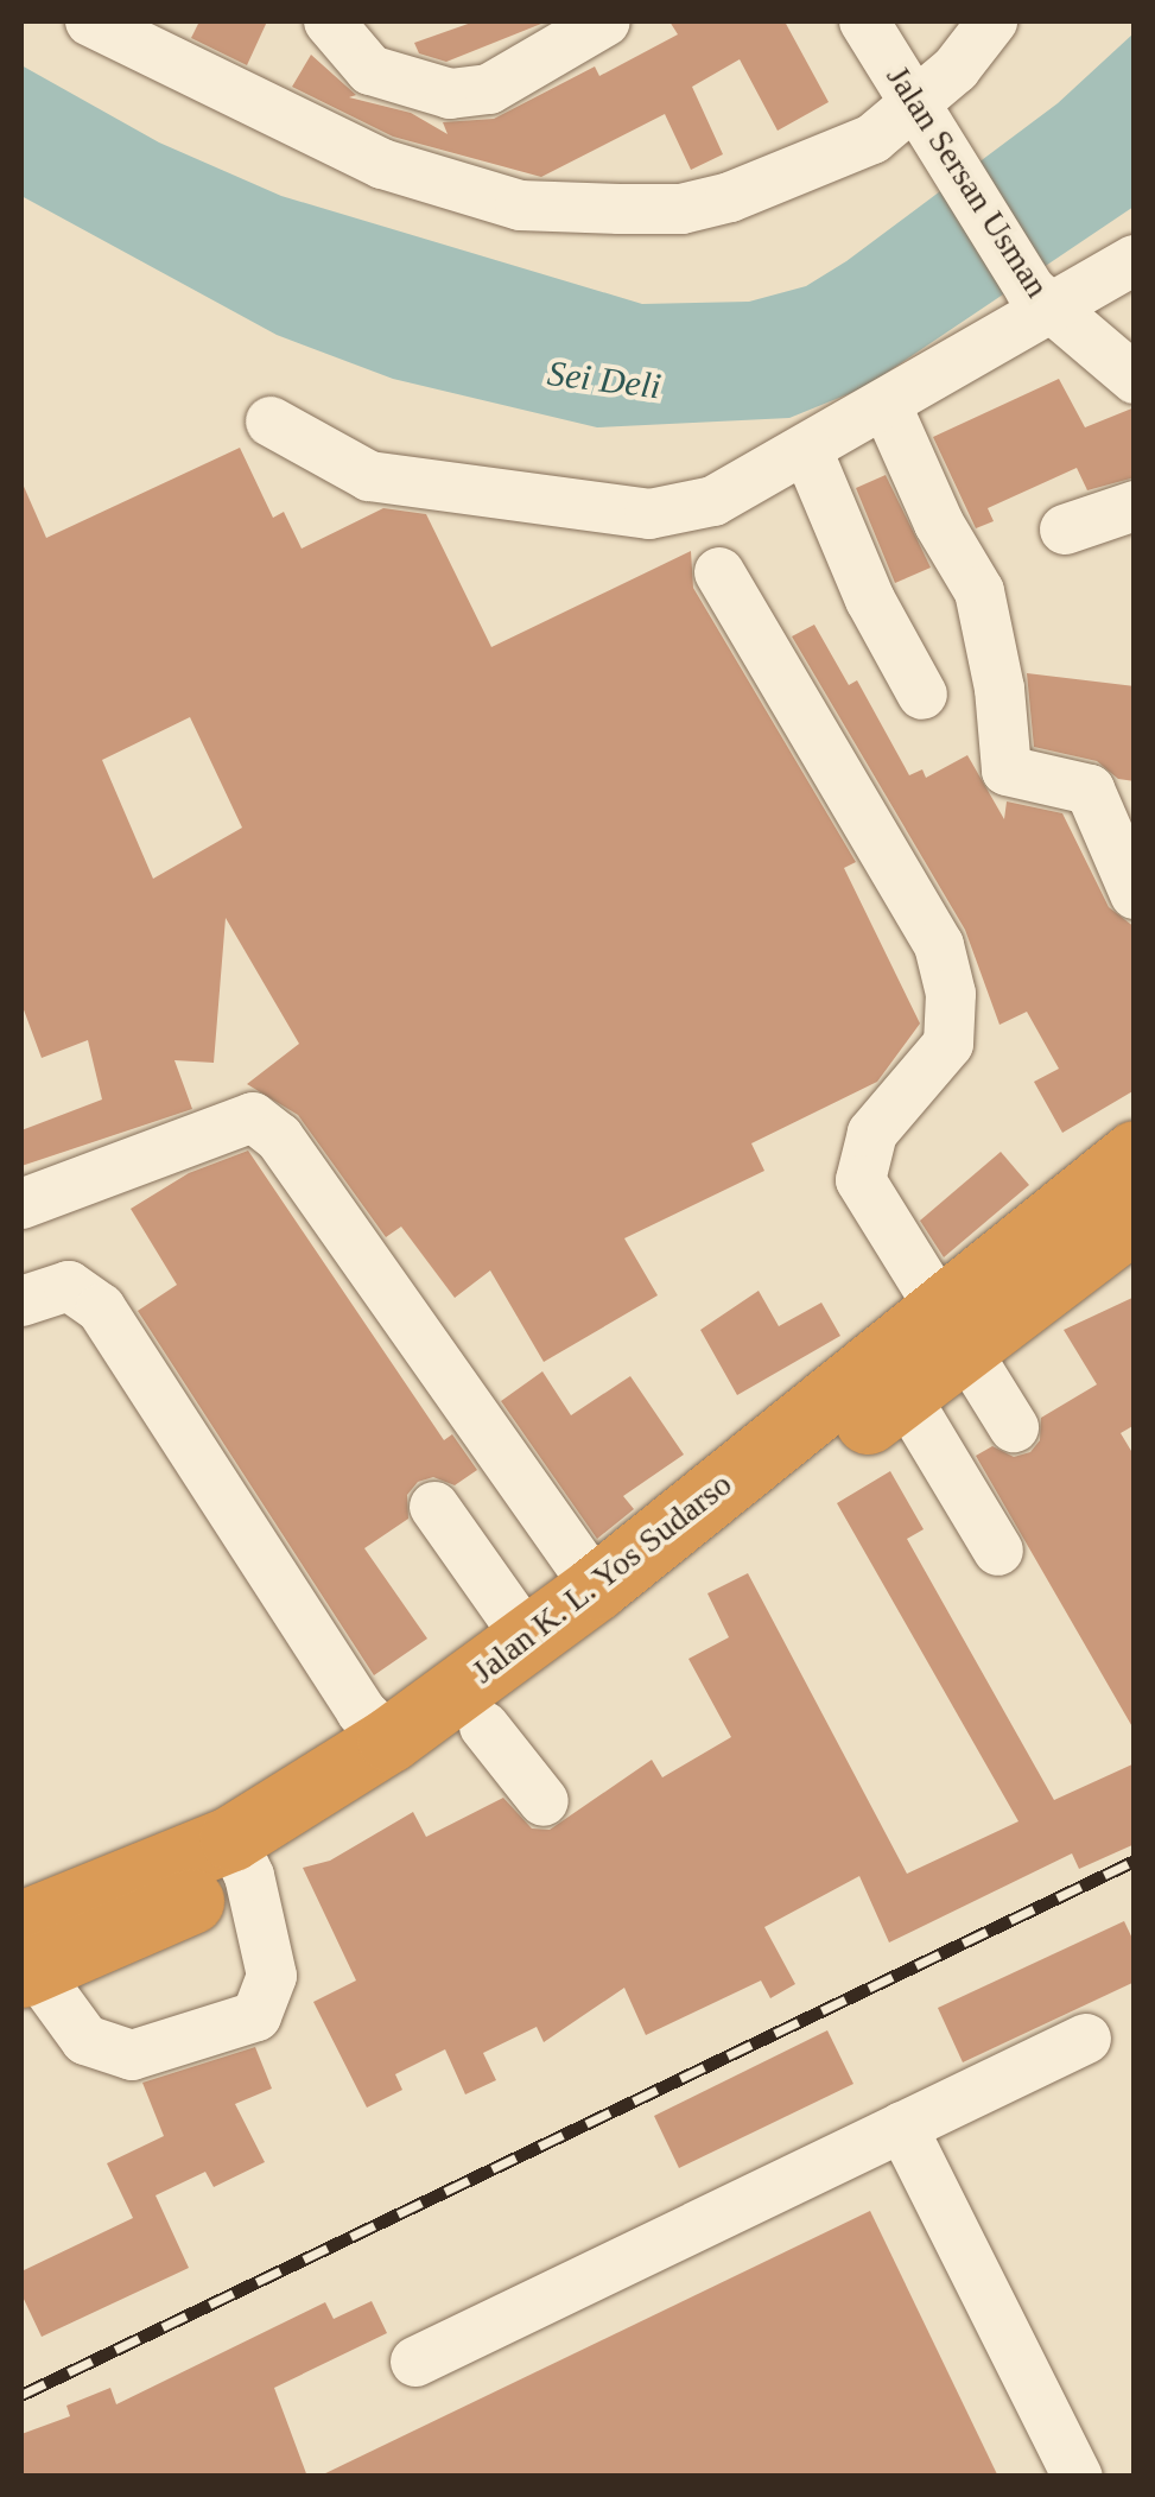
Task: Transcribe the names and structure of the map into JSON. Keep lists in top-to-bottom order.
{
  "streets": {
    "highway": ["Jalan K. L. Yos Sudarso"],
    "street": ["Jalan Sersan Usman"]
  },
  "water": ["Sei Deli"]
}
